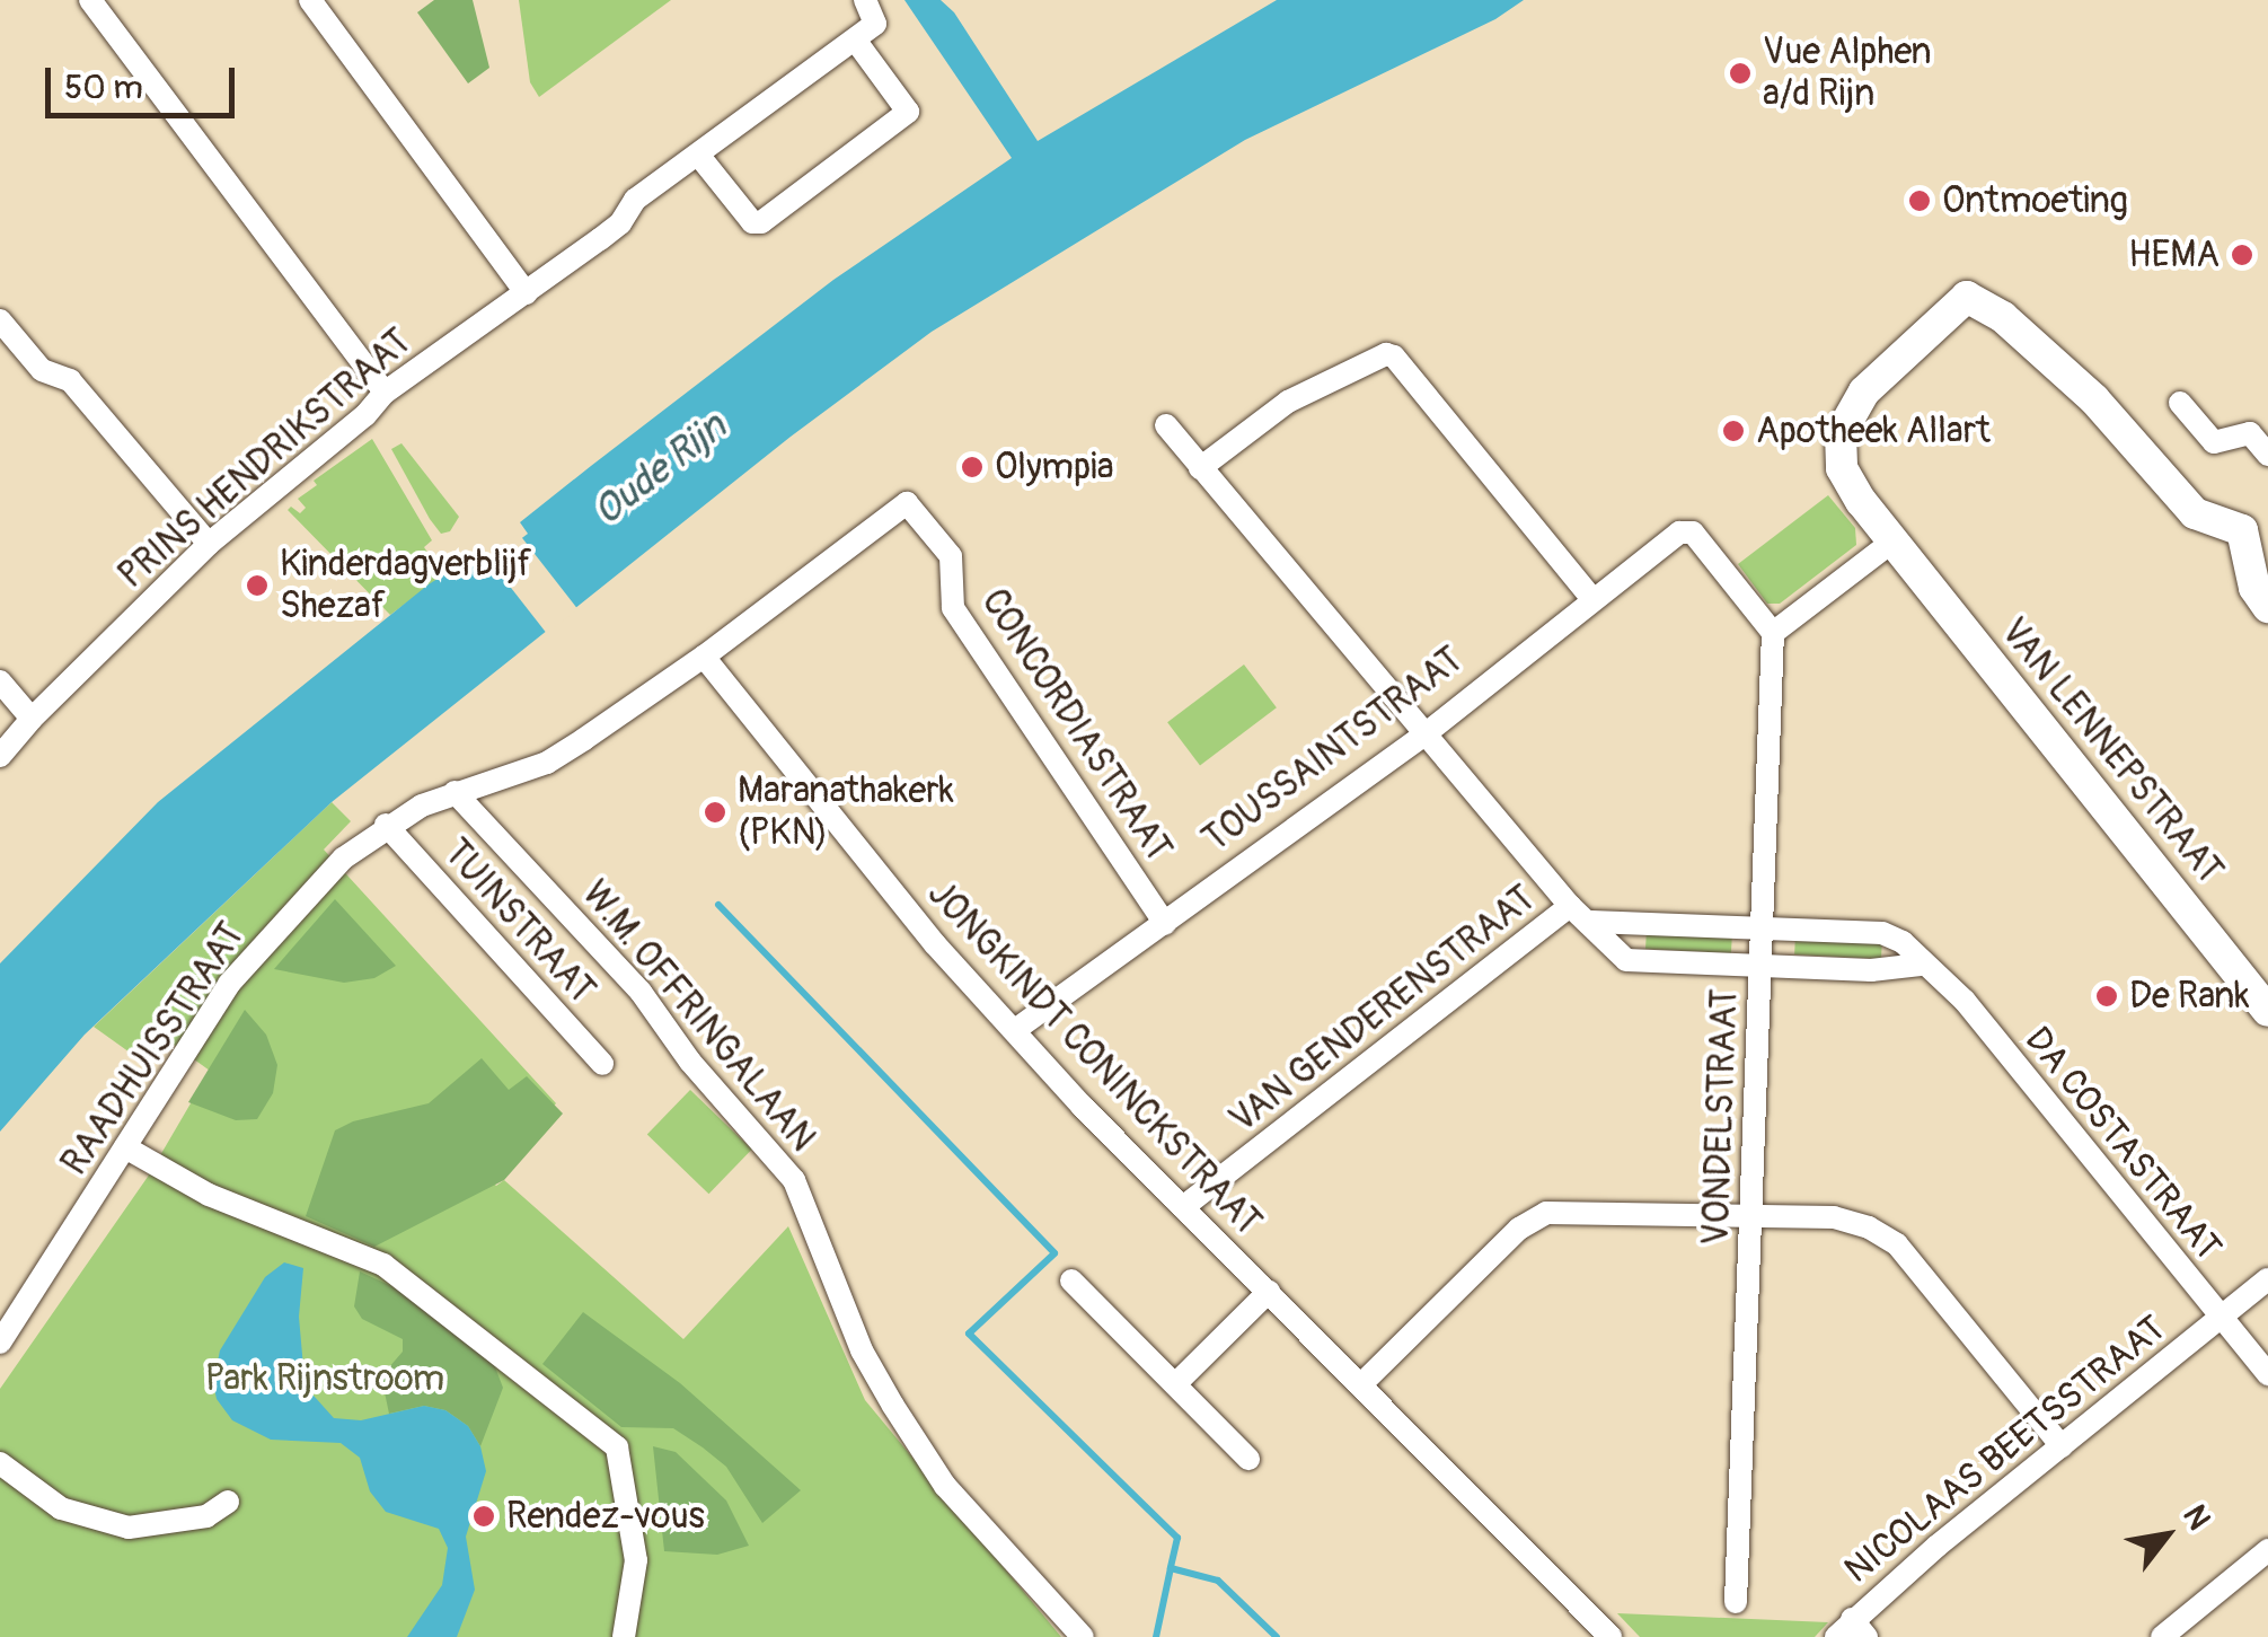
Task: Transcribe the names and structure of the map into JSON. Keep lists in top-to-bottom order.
{
  "streets": {
    "street": [
      "PRINS HENDRIKSTRAAT",
      "CONCORDIASTRAAT",
      "TOUSSAINTSTRAAT",
      "VAN LENNEPSTRAAT",
      "TUINSTRAAT",
      "VAN GENDERENSTRAAT",
      "W.M. OFFRINGALAAN",
      "RAADHUISSTRAAT",
      "JONGKINDT CONINCKSTRAAT",
      "VONDELSTRAAT",
      "DA COSTASTRAAT",
      "NICOLAAS BEETSSTRAAT"
    ]
  },
  "crossings": [
    ["CONCORDIASTRAAT", "TOUSSAINTSTRAAT"],
    ["CONCORDIASTRAAT", "RAADHUISSTRAAT"],
    ["TOUSSAINTSTRAAT", "JONGKINDT CONINCKSTRAAT"],
    ["TOUSSAINTSTRAAT", "VONDELSTRAAT"],
    ["TUINSTRAAT", "RAADHUISSTRAAT"],
    ["VAN GENDERENSTRAAT", "JONGKINDT CONINCKSTRAAT"],
    ["W.M. OFFRINGALAAN", "RAADHUISSTRAAT"],
    ["RAADHUISSTRAAT", "JONGKINDT CONINCKSTRAAT"],
    ["VONDELSTRAAT", "DA COSTASTRAAT"],
    ["DA COSTASTRAAT", "NICOLAAS BEETSSTRAAT"]
  ],
  "water": ["Oude Rijn"],
  "parks": ["Park Rijnstroom"],
  "places": [
    "Vue Alphen a/d Rijn",
    "Ontmoeting",
    "HEMA",
    "Apotheek Allart",
    "Olympia",
    "Kinderdagverblijf Shezaf",
    "Maranathakerk (PKN)",
    "De Rank",
    "Rendez-vous"
  ],
  "scale_bar": "50 m",
  "north": "top right"
}
